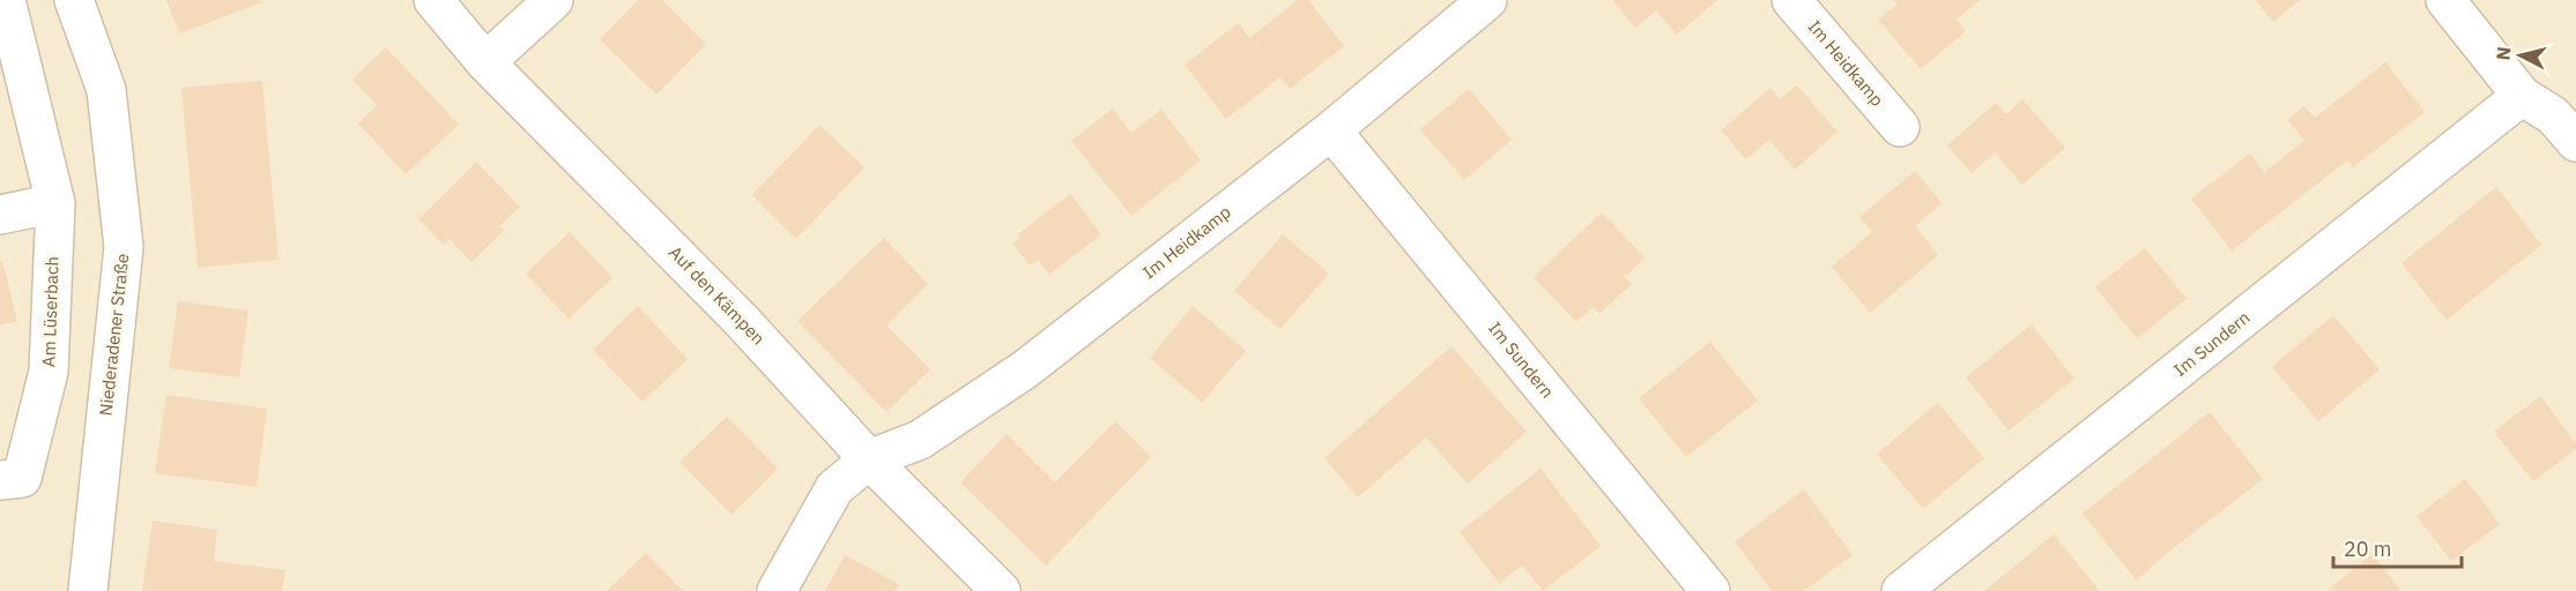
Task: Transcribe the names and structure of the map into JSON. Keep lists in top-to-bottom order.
{
  "streets": {
    "street": [
      "Im Heidkamp",
      "Auf den Kämpen",
      "Am Lüserbach",
      "Niederadener Straße",
      "Im Sundern"
    ]
  },
  "crossings": [
    ["Im Heidkamp", "Auf den Kämpen"],
    ["Im Heidkamp", "Im Sundern"]
  ],
  "scale_bar": "20 m",
  "north": "left"
}
